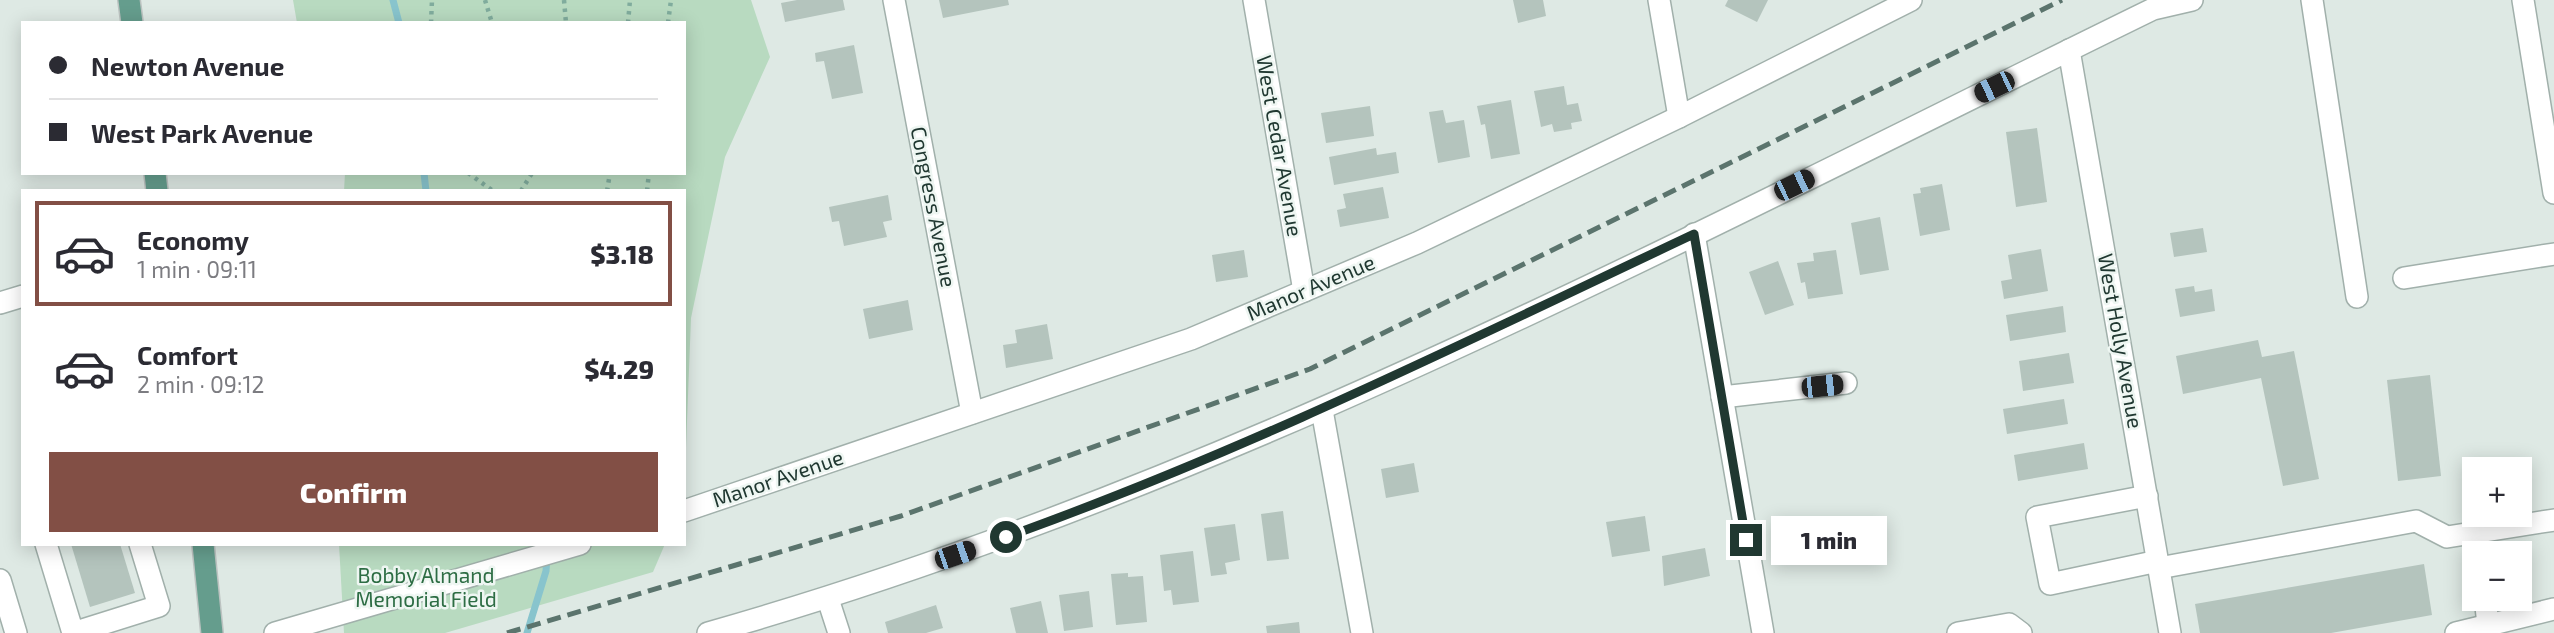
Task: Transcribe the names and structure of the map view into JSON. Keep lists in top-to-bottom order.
{
  "streets": {
    "street": [
      "West Cedar Avenue",
      "Congress Avenue",
      "Manor Avenue",
      "West Holly Avenue"
    ]
  },
  "crossings": [
    ["West Cedar Avenue", "Manor Avenue"],
    ["Congress Avenue", "Manor Avenue"]
  ],
  "parks": ["Bobby Almand Memorial Field"],
  "page": {
    "banner": ["Newton Avenue", "West Park Avenue"],
    "list": [
      {
        "name": "Economy",
        "note": "1 min · 09:11",
        "value": "$3.18"
      },
      {
        "name": "Comfort",
        "note": "2 min · 09:12",
        "value": "$4.29"
      }
    ],
    "buttons": "Confirm",
    "map_buttons": ["+", "−"],
    "bubble": "1 min"
  }
}
